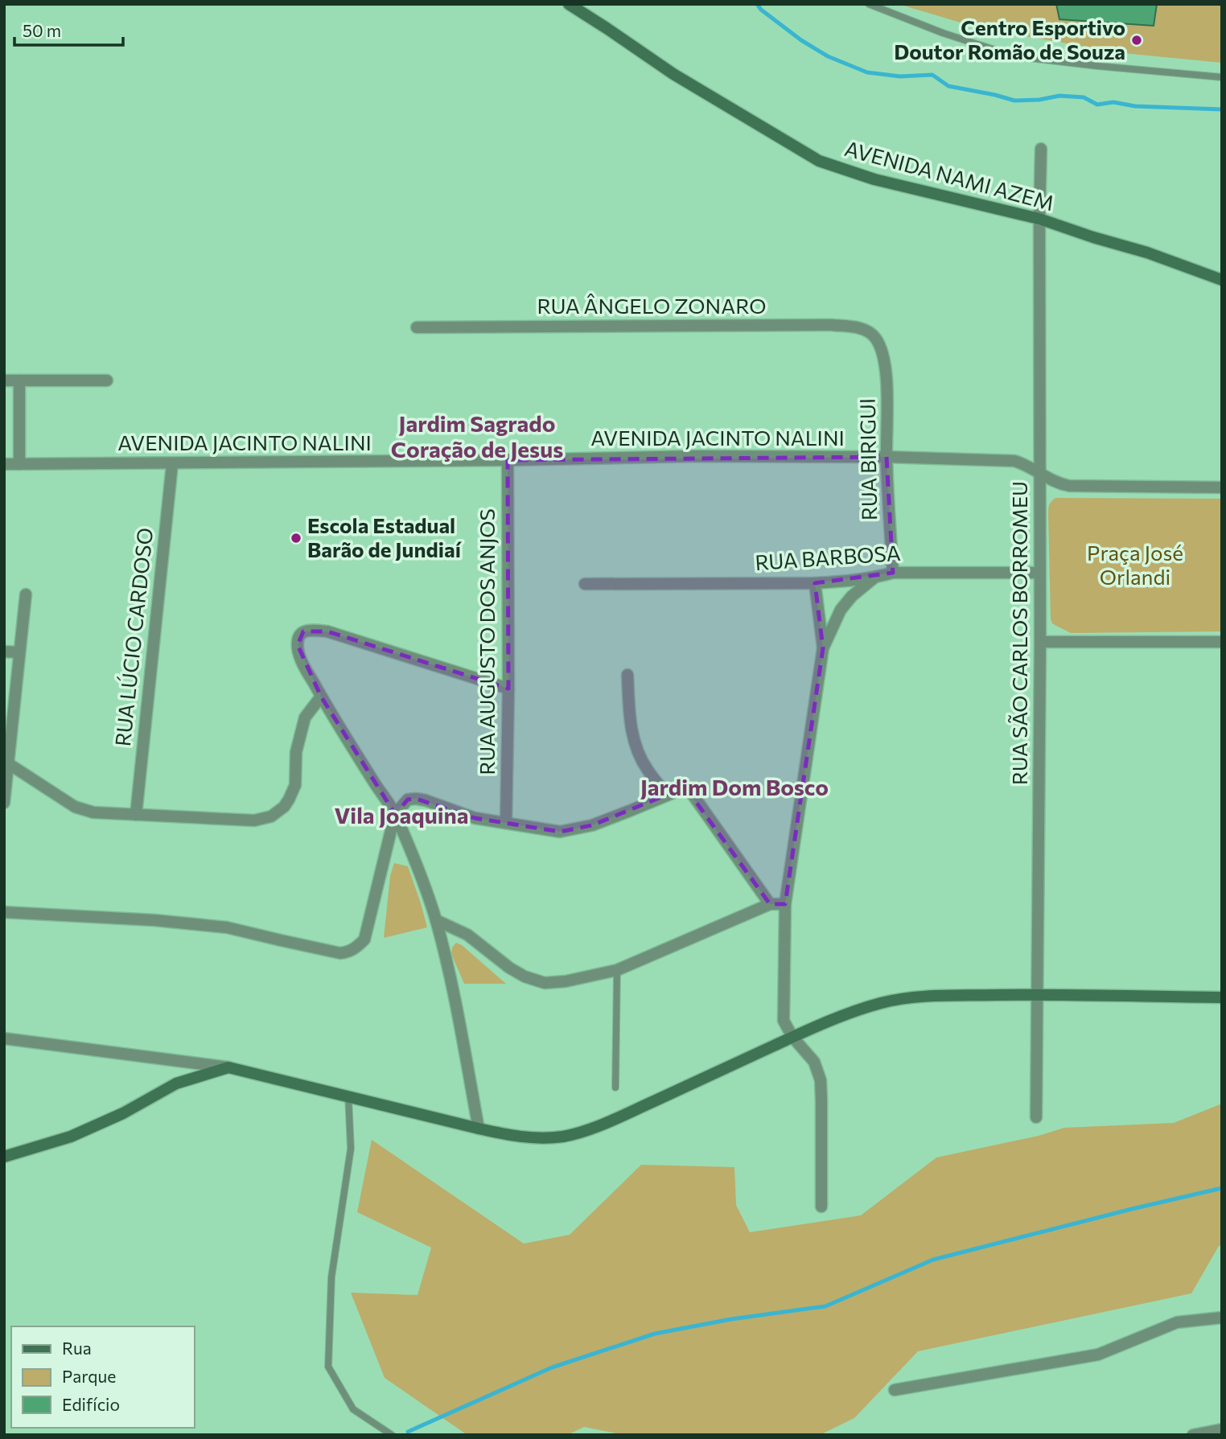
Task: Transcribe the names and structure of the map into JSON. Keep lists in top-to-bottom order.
{
  "streets": {
    "street": [
      "AVENIDA NAMI AZEM",
      "RUA ÂNGELO ZONARO",
      "AVENIDA JACINTO NALINI",
      "RUA BIRIGUI",
      "RUA BARBOSA",
      "RUA SÃO CARLOS BORROMEU",
      "RUA LÚCIO CARDOSO",
      "RUA AUGUSTO DOS ANJOS"
    ]
  },
  "crossings": [
    ["AVENIDA NAMI AZEM", "RUA SÃO CARLOS BORROMEU"],
    ["RUA ÂNGELO ZONARO", "RUA BIRIGUI"],
    ["AVENIDA JACINTO NALINI", "RUA BIRIGUI"],
    ["AVENIDA JACINTO NALINI", "RUA SÃO CARLOS BORROMEU"],
    ["AVENIDA JACINTO NALINI", "RUA LÚCIO CARDOSO"],
    ["AVENIDA JACINTO NALINI", "RUA AUGUSTO DOS ANJOS"],
    ["RUA BIRIGUI", "RUA BARBOSA"],
    ["RUA BARBOSA", "RUA SÃO CARLOS BORROMEU"]
  ],
  "districts": ["Jardim Sagrado Coração de Jesus", "Jardim Dom Bosco", "Vila Joaquina"],
  "parks": ["Praça José Orlandi"],
  "places": ["Centro Esportivo Doutor Romão de Souza", "Escola Estadual Barão de Jundiaí"],
  "legend": ["Rua", "Parque", "Edifício"],
  "scale_bar": "50 m"
}
